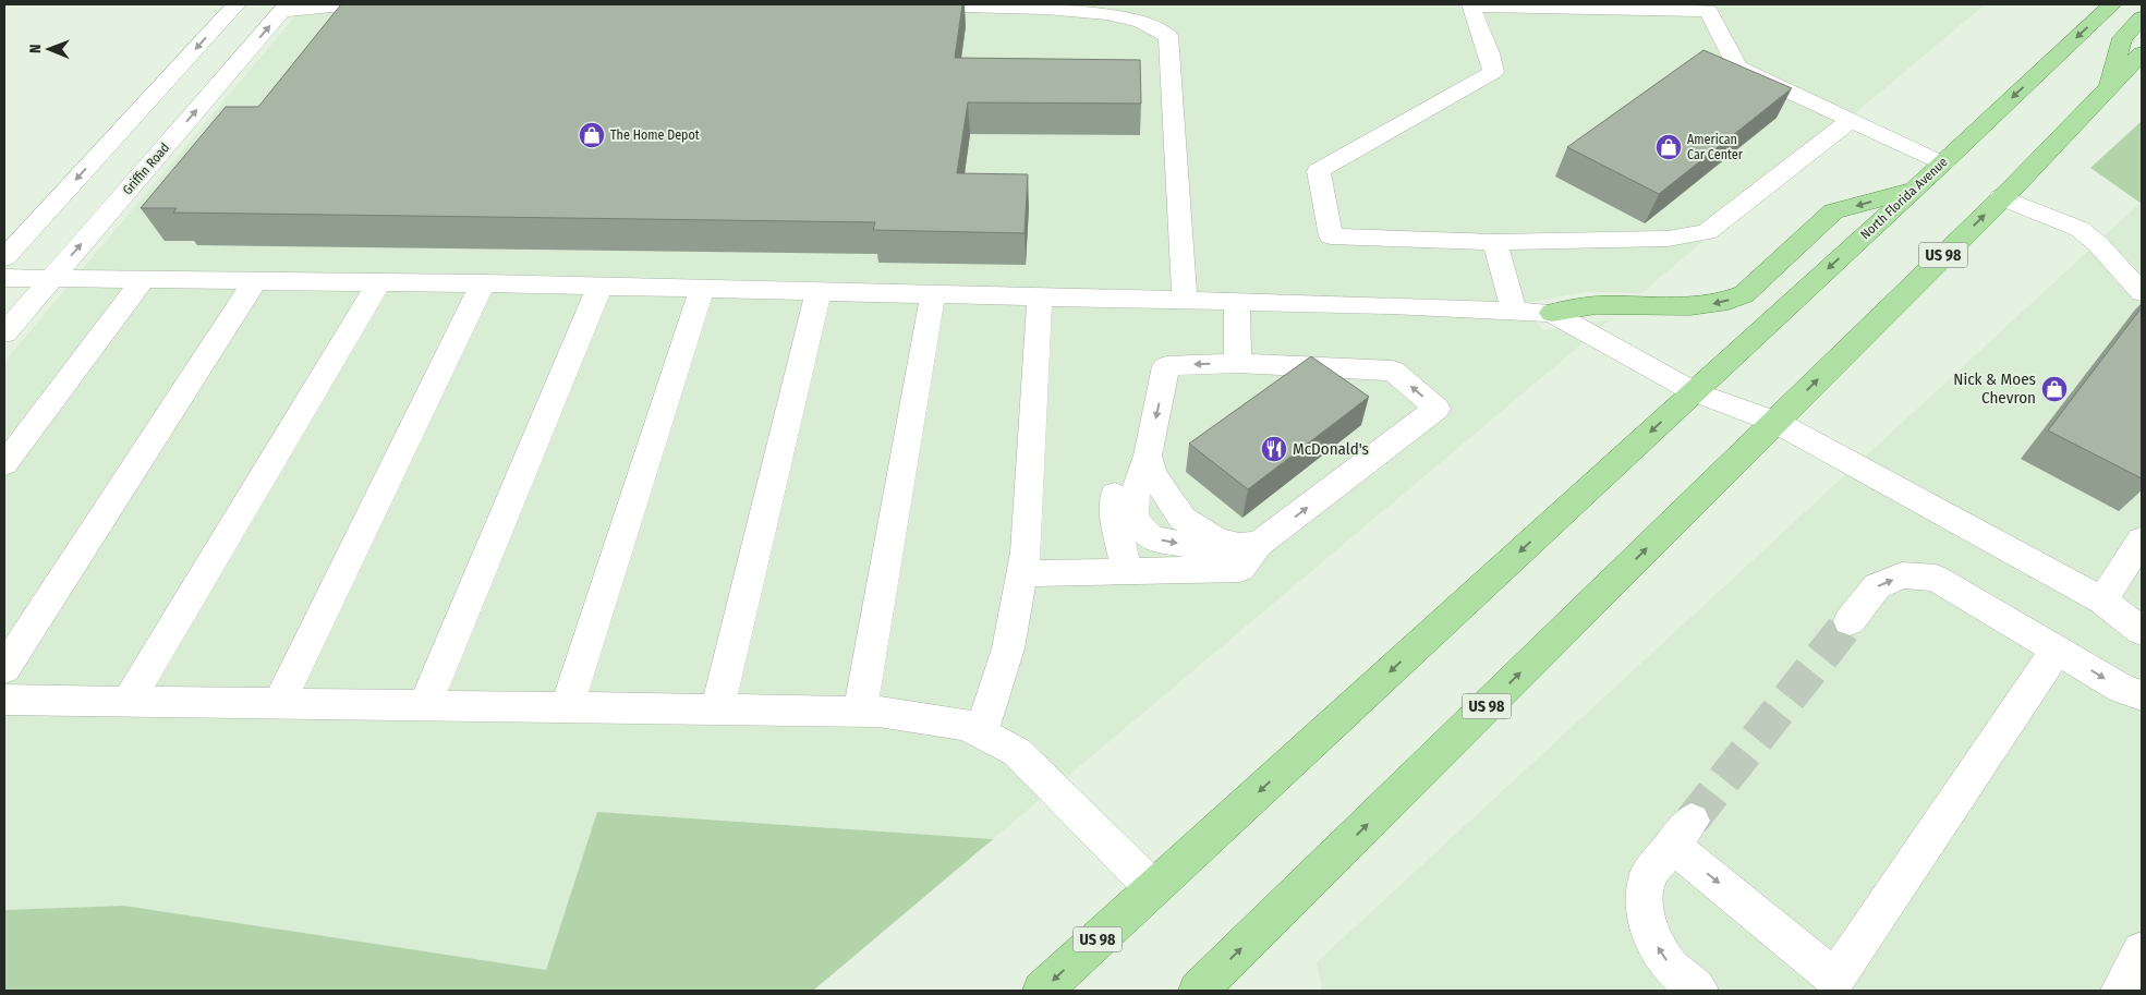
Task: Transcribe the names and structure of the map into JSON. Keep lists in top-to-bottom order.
{
  "streets": {
    "main road": ["North Florida Avenue", "US 98"],
    "street": ["Griffin Road"]
  },
  "crossings": [
    ["North Florida Avenue", "US 98"]
  ],
  "places": {
    "shop": ["The Home Depot", "American Car Center", "Nick & Moes Chevron"],
    "restaurant": ["McDonald's"]
  },
  "north": "left"
}
